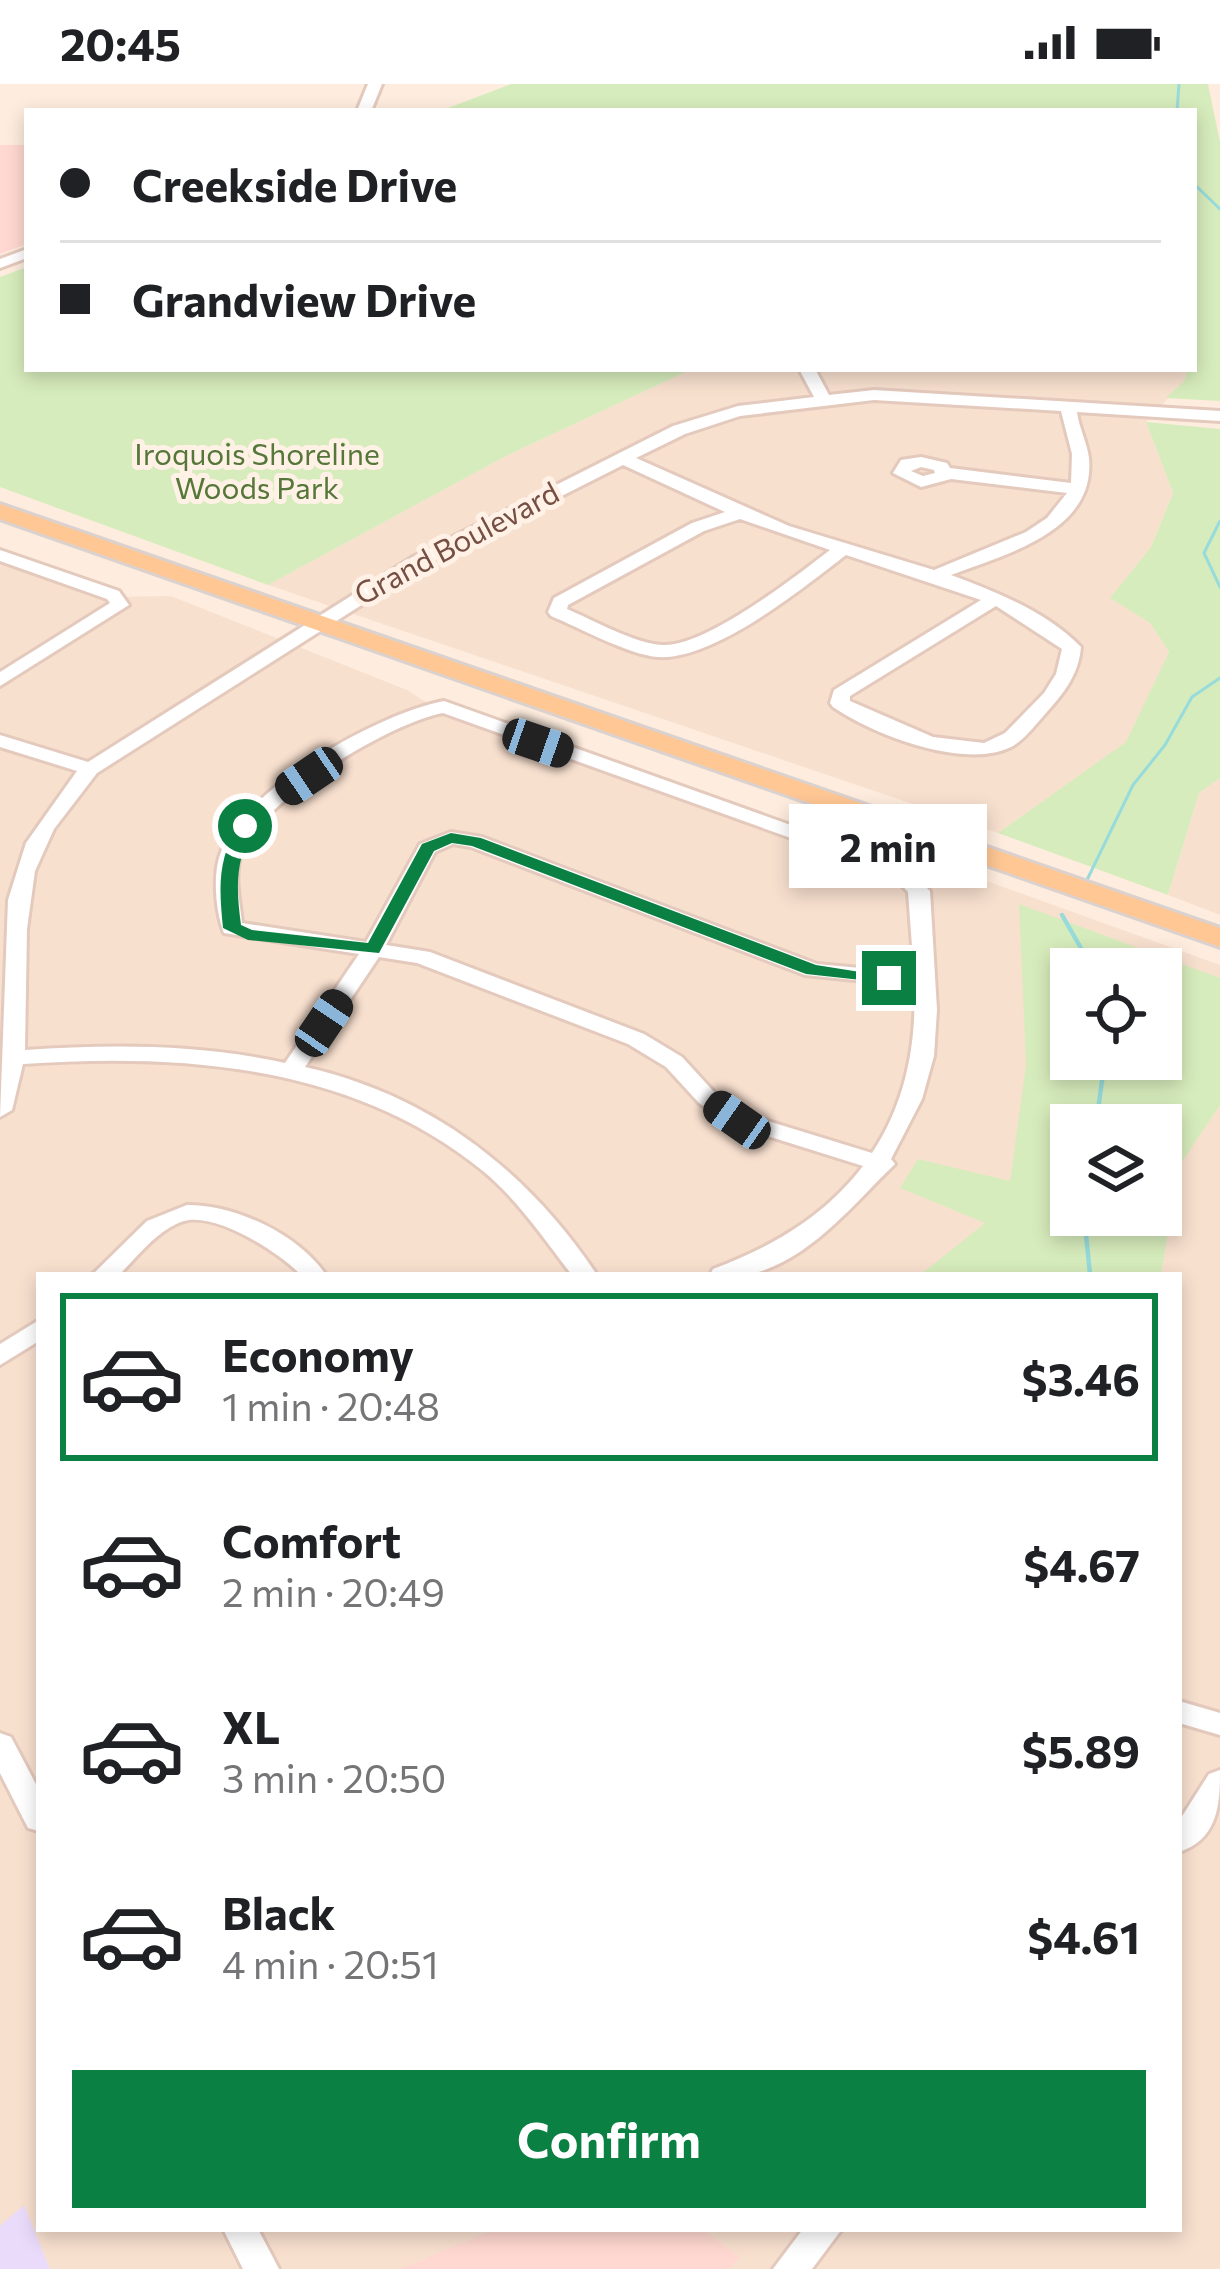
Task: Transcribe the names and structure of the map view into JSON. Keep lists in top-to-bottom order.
{
  "streets": {
    "street": ["Grand Boulevard"]
  },
  "parks": ["Iroquois Shoreline Woods Park"],
  "page": {
    "status": "20:45",
    "banner": ["Creekside Drive", "Grandview Drive"],
    "bubble": "2 min",
    "list": [
      {
        "name": "Economy",
        "note": "1 min · 20:48",
        "value": "$3.46"
      },
      {
        "name": "Comfort",
        "note": "2 min · 20:49",
        "value": "$4.67"
      },
      {
        "name": "XL",
        "note": "3 min · 20:50",
        "value": "$5.89"
      },
      {
        "name": "Black",
        "note": "4 min · 20:51",
        "value": "$4.61"
      }
    ],
    "buttons": "Confirm"
  }
}
